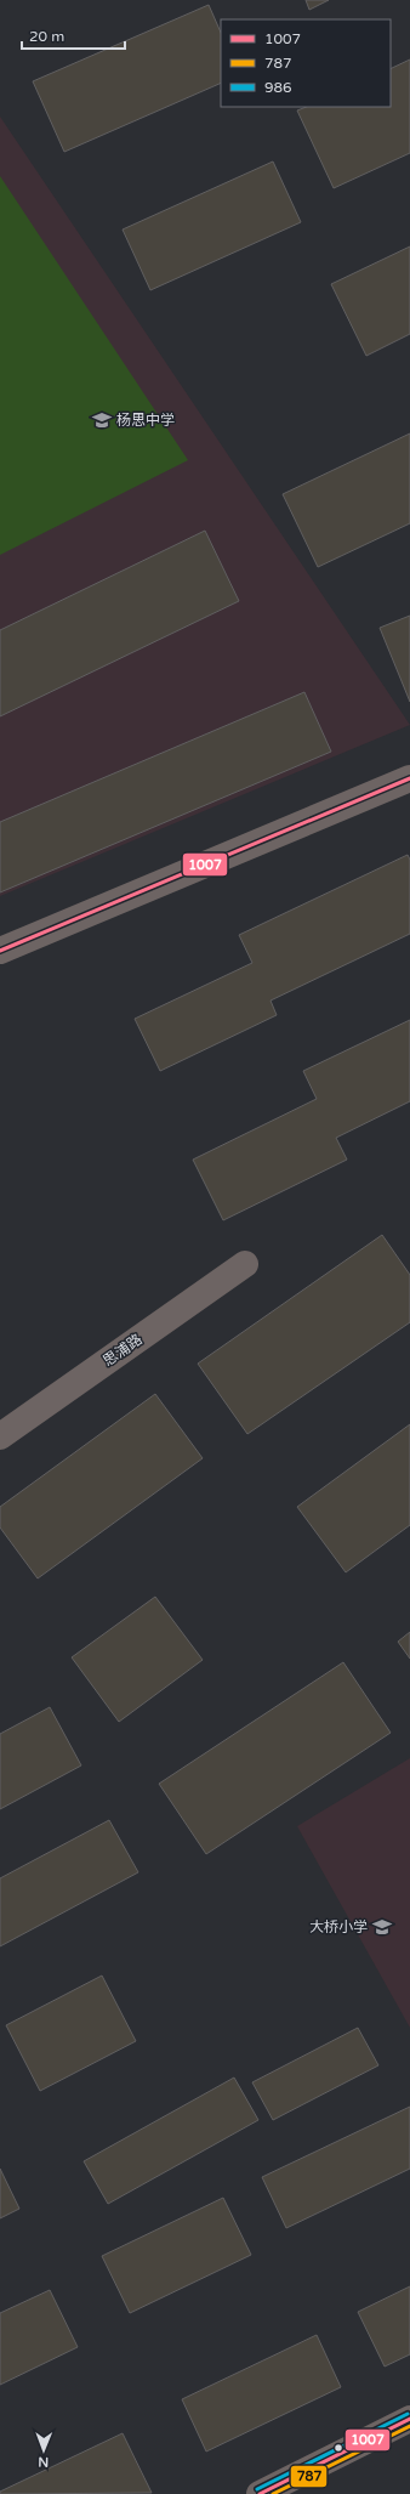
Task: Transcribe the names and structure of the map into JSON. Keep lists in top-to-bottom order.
{
  "streets": {
    "street": ["思浦路"]
  },
  "places": {
    "school or university": ["杨思中学", "大桥小学"]
  },
  "lines": ["transit line 1007", "transit line 986", "transit line 787"],
  "legend": ["1007", "787", "986"],
  "scale_bar": "20 m",
  "north": "bottom"
}
